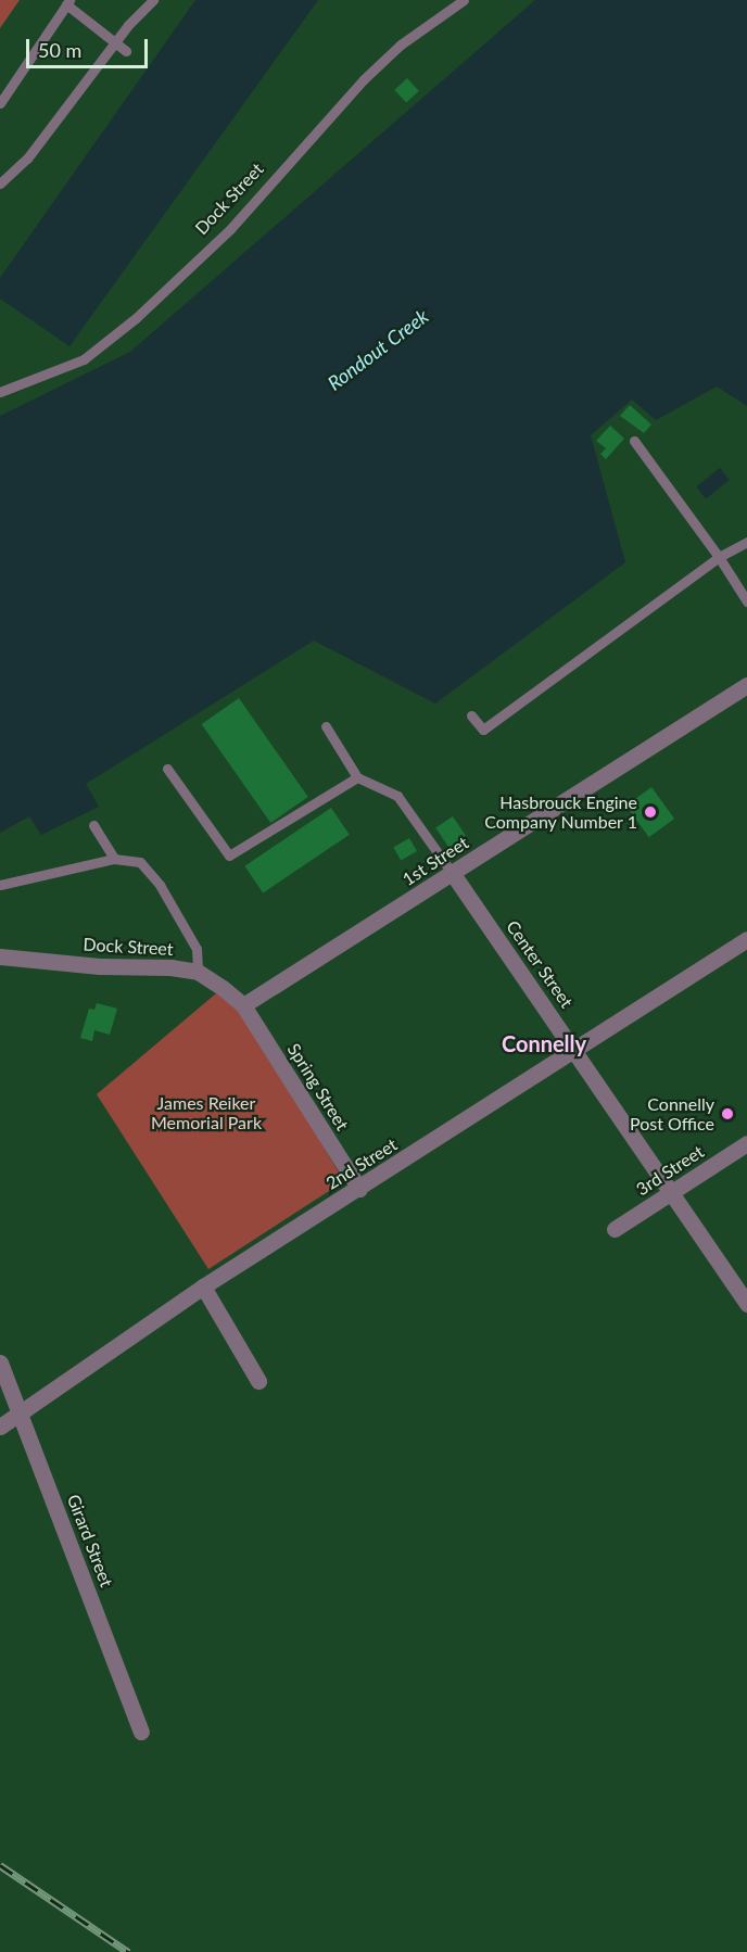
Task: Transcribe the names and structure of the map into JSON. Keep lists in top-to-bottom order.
{
  "streets": {
    "street": [
      "Dock Street",
      "1st Street",
      "Center Street",
      "Spring Street",
      "2nd Street",
      "3rd Street",
      "Girard Street"
    ]
  },
  "crossings": [
    ["1st Street", "Center Street"],
    ["1st Street", "Spring Street"],
    ["Center Street", "2nd Street"],
    ["Center Street", "3rd Street"],
    ["Spring Street", "2nd Street"],
    ["2nd Street", "Girard Street"]
  ],
  "districts": ["Connelly"],
  "water": ["Rondout Creek"],
  "parks": ["James Reiker Memorial Park"],
  "places": ["Hasbrouck Engine Company Number 1", "Connelly Post Office"],
  "scale_bar": "50 m"
}
